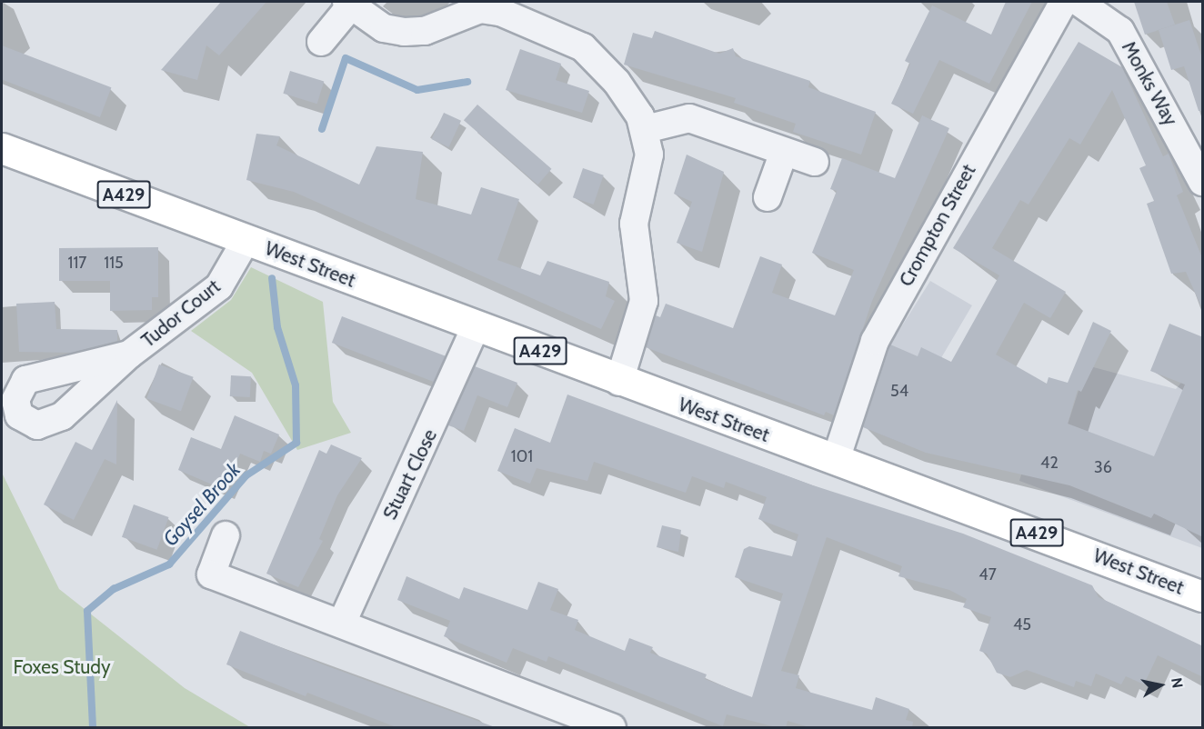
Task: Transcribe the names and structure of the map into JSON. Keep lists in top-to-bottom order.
{
  "streets": {
    "main road": ["A429", "West Street"],
    "street": [
      "Monks Way",
      "Crompton Street",
      "Tudor Court",
      "Stuart Close"
    ]
  },
  "crossings": [
    ["A429", "West Street"],
    ["A429", "Tudor Court"],
    ["Crompton Street", "West Street"],
    ["West Street", "Tudor Court"],
    ["West Street", "Stuart Close"]
  ],
  "water": ["Goysel Brook"],
  "parks": ["Foxes Study"],
  "house_numbers": [
    "117",
    "115",
    "54",
    "101",
    "42",
    "36",
    "47",
    "45"
  ],
  "north": "right"
}
